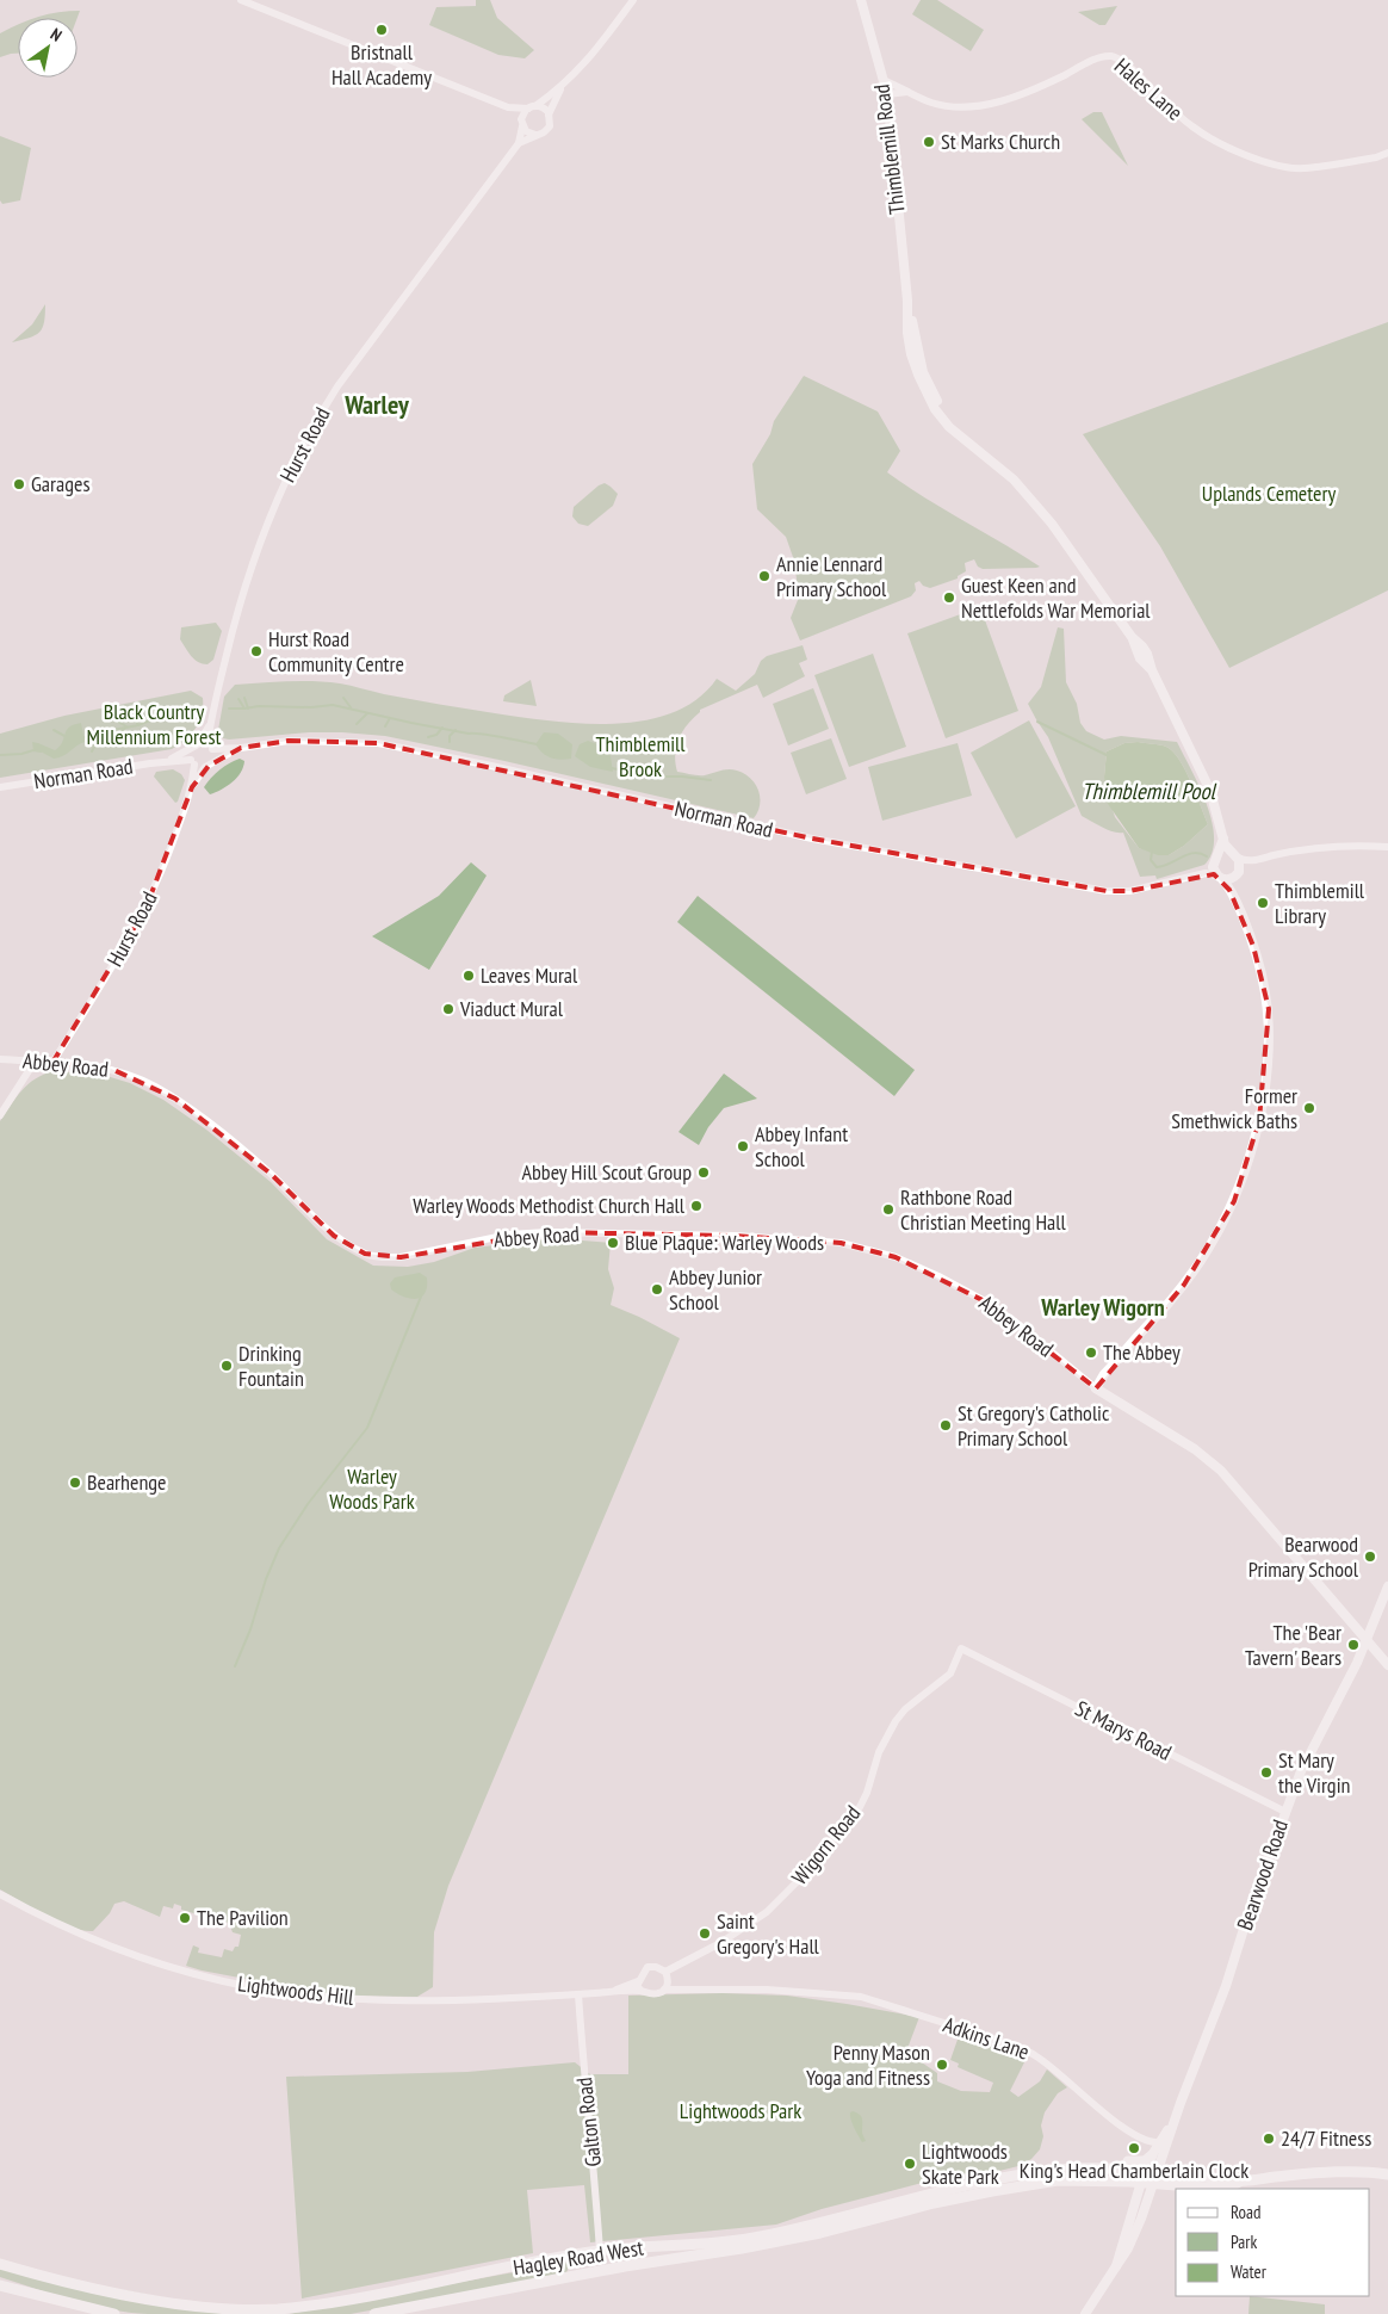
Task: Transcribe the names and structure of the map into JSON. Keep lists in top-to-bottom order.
{
  "streets": {
    "highway": ["Hagley Road West"],
    "main road": ["Thimblemill Road", "Bearwood Road"],
    "street": [
      "Hales Lane",
      "Hurst Road",
      "Norman Road",
      "Abbey Road",
      "St Marys Road",
      "Wigorn Road",
      "Lightwoods Hill",
      "Adkins Lane",
      "Galton Road"
    ]
  },
  "crossings": [
    ["Hales Lane", "Thimblemill Road"],
    ["Thimblemill Road", "Norman Road"],
    ["Hurst Road", "Norman Road"],
    ["Hurst Road", "Abbey Road"],
    ["St Marys Road", "Wigorn Road"],
    ["St Marys Road", "Bearwood Road"],
    ["Wigorn Road", "Lightwoods Hill"],
    ["Wigorn Road", "Adkins Lane"],
    ["Bearwood Road", "Adkins Lane"],
    ["Bearwood Road", "Hagley Road West"],
    ["Lightwoods Hill", "Adkins Lane"],
    ["Lightwoods Hill", "Galton Road"],
    ["Galton Road", "Hagley Road West"]
  ],
  "districts": ["Warley", "Warley Wigorn"],
  "water": ["Thimblemill Pool"],
  "parks": [
    "Uplands Cemetery",
    "Black Country Millennium Forest",
    "Thimblemill Brook",
    "Warley Woods Park",
    "Lightwoods Park"
  ],
  "places": [
    "Bristnall Hall Academy",
    "St Marks Church",
    "Garages",
    "Annie Lennard Primary School",
    "Guest Keen and Nettlefolds War Memorial",
    "Hurst Road Community Centre",
    "Thimblemill Library",
    "Leaves Mural",
    "Viaduct Mural",
    "Former Smethwick Baths",
    "Abbey Infant School",
    "Abbey Hill Scout Group",
    "Warley Woods Methodist Church Hall",
    "Rathbone Road Christian Meeting Hall",
    "Blue Plaque: Warley Woods",
    "Abbey Junior School",
    "The Abbey",
    "Drinking Fountain",
    "St Gregory's Catholic Primary School",
    "Bearhenge",
    "Bearwood Primary School",
    "The 'Bear Tavern' Bears",
    "St Mary the Virgin",
    "The Pavilion",
    "Saint Gregory's Hall",
    "Penny Mason Yoga and Fitness",
    "24/7 Fitness",
    "King's Head Chamberlain Clock",
    "Lightwoods Skate Park"
  ],
  "legend": ["Road", "Park", "Water"],
  "north": "top right"
}
